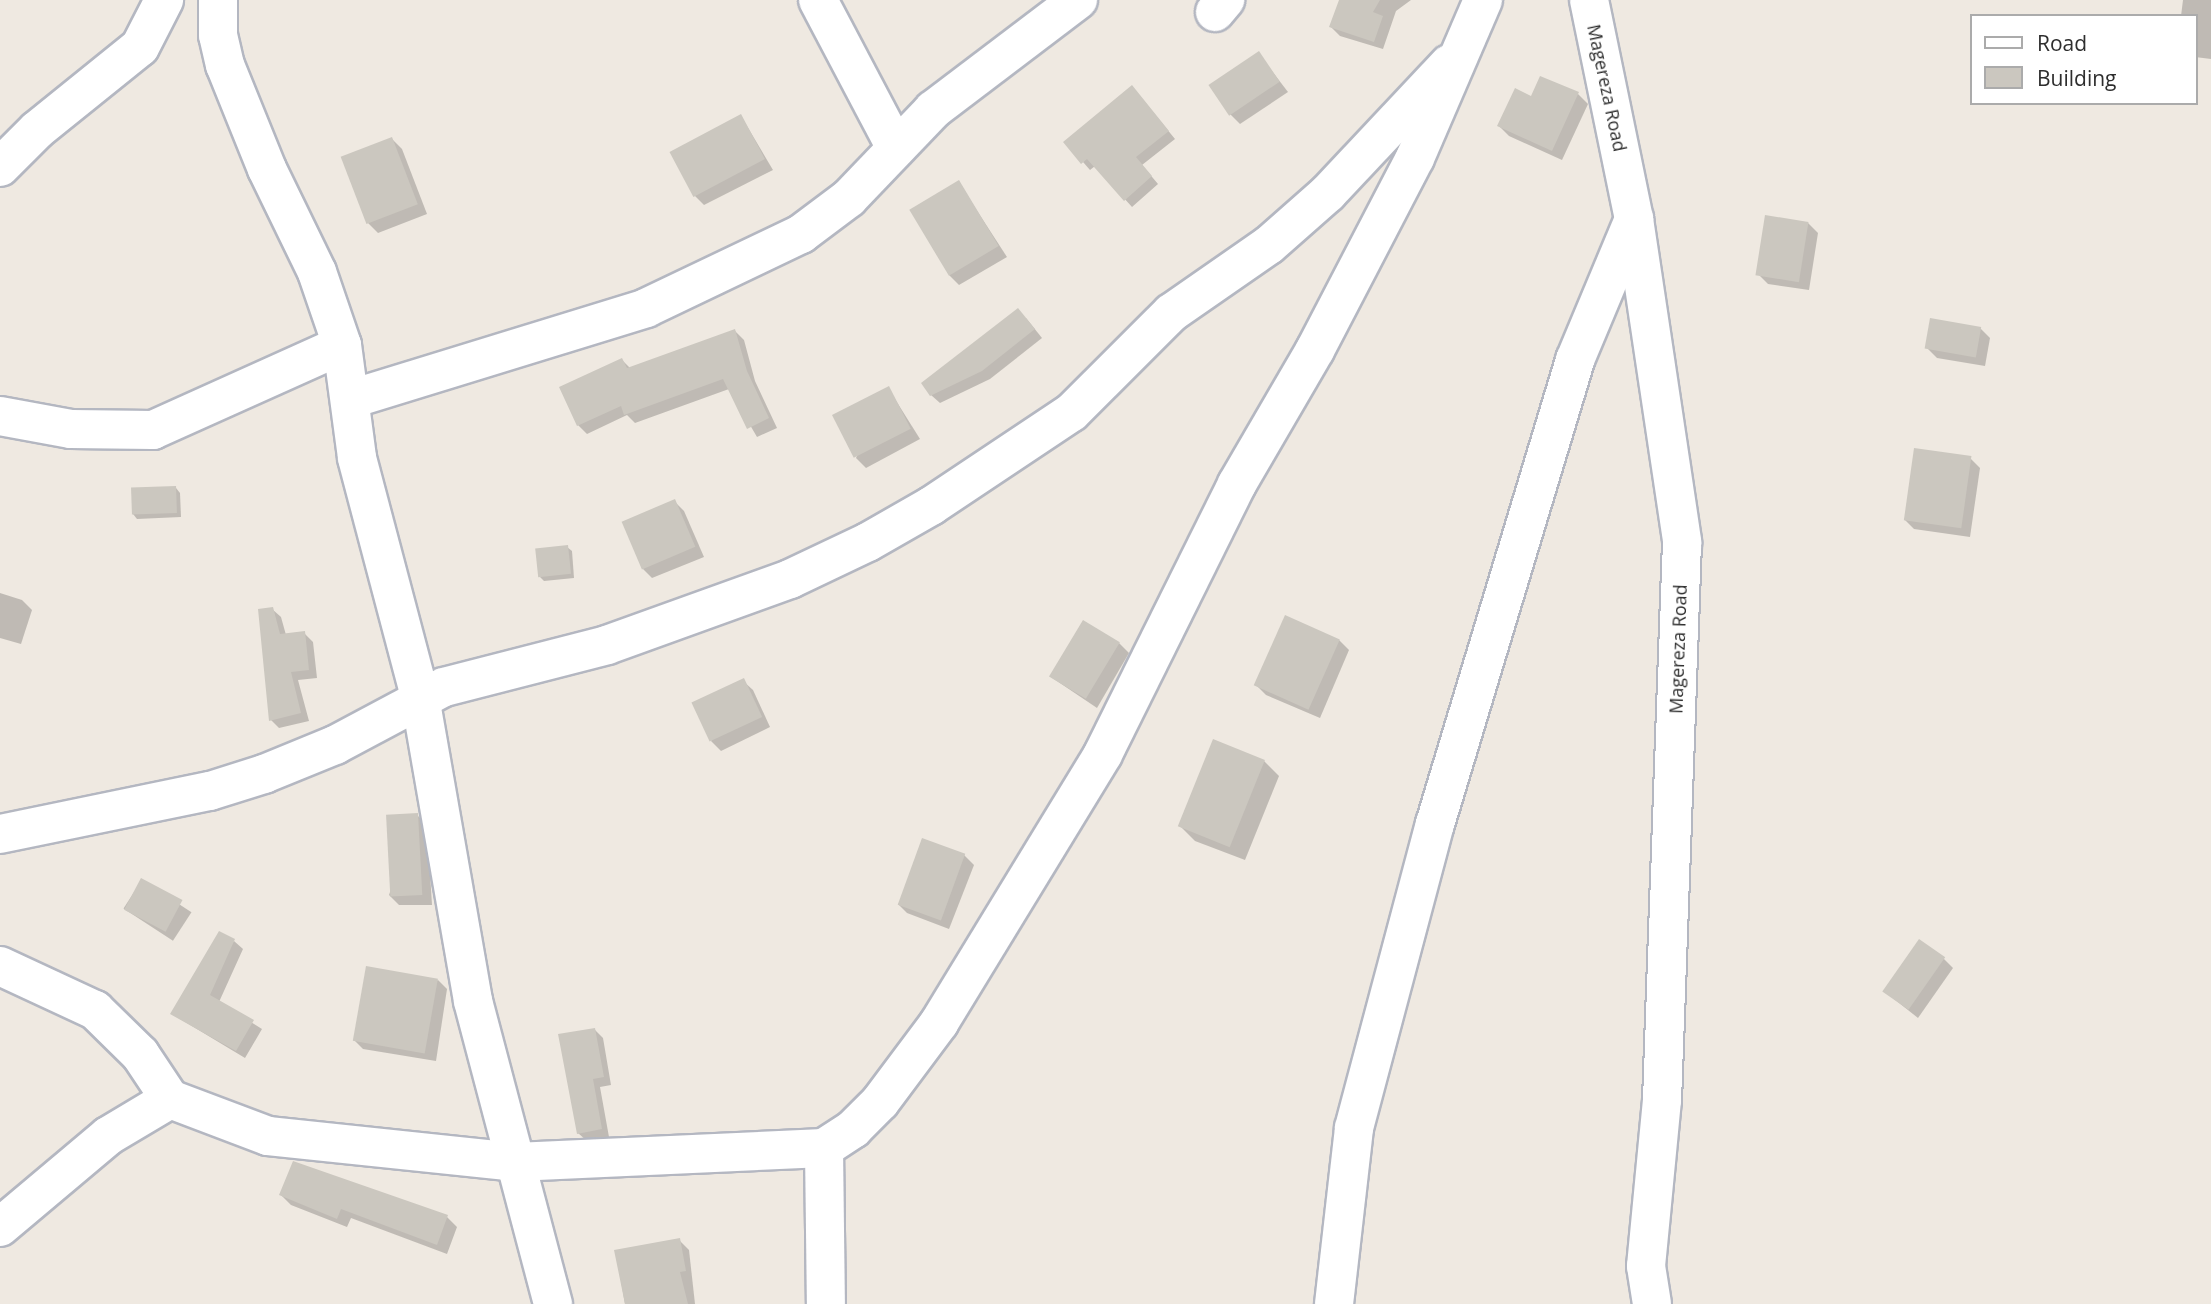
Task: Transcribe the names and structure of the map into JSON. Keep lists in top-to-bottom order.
{
  "streets": {
    "street": ["Magereza Road"]
  },
  "legend": ["Road", "Building"]
}
